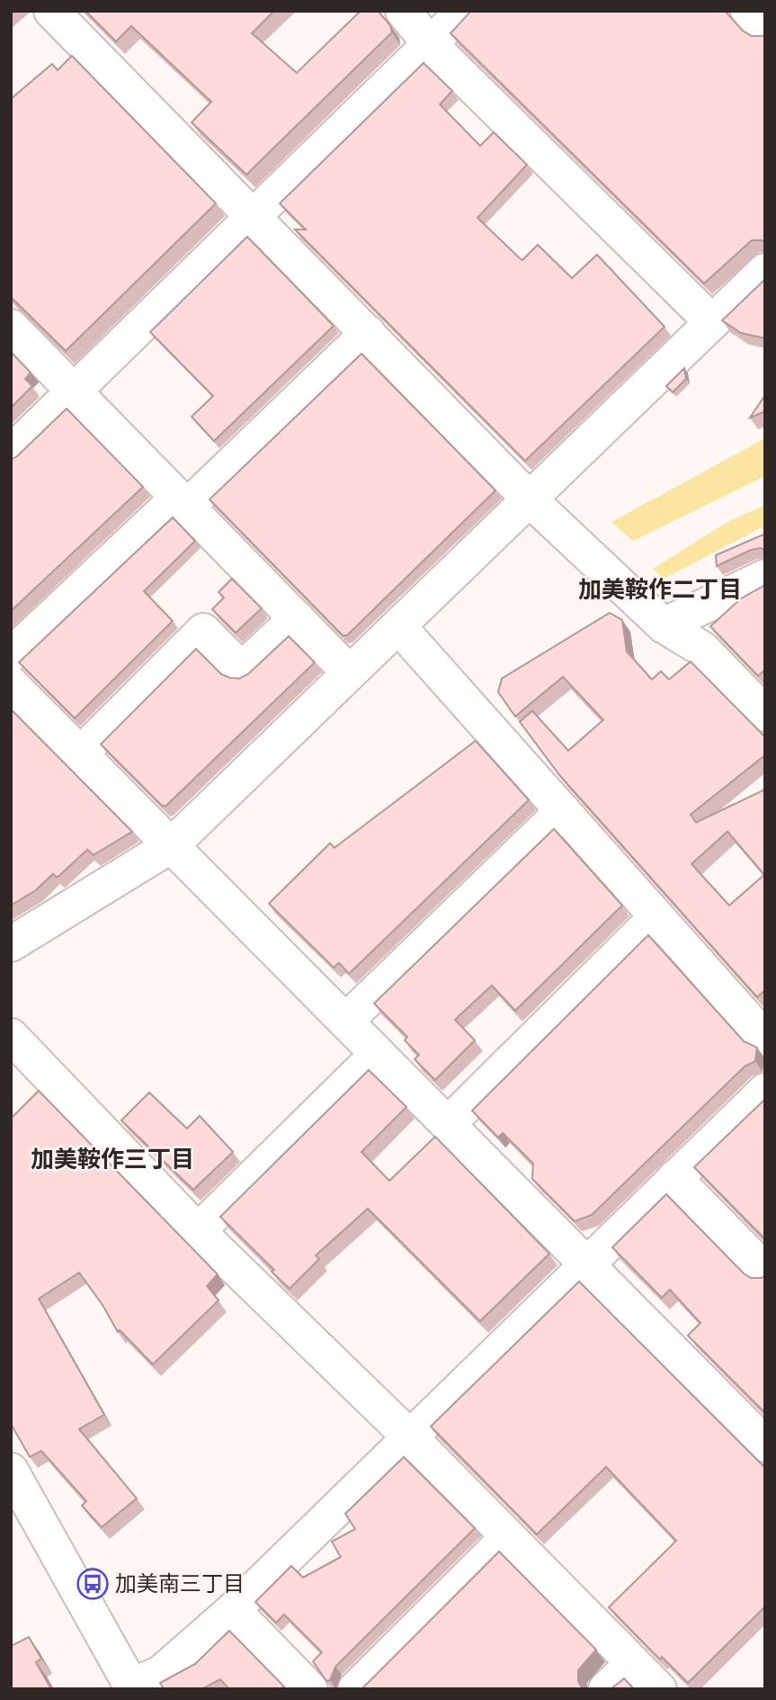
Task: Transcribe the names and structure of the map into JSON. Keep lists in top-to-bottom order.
{
  "districts": ["加美鞍作二丁目", "加美鞍作三丁目"],
  "places": {
    "bus stop": ["加美南三丁目"]
  }
}
